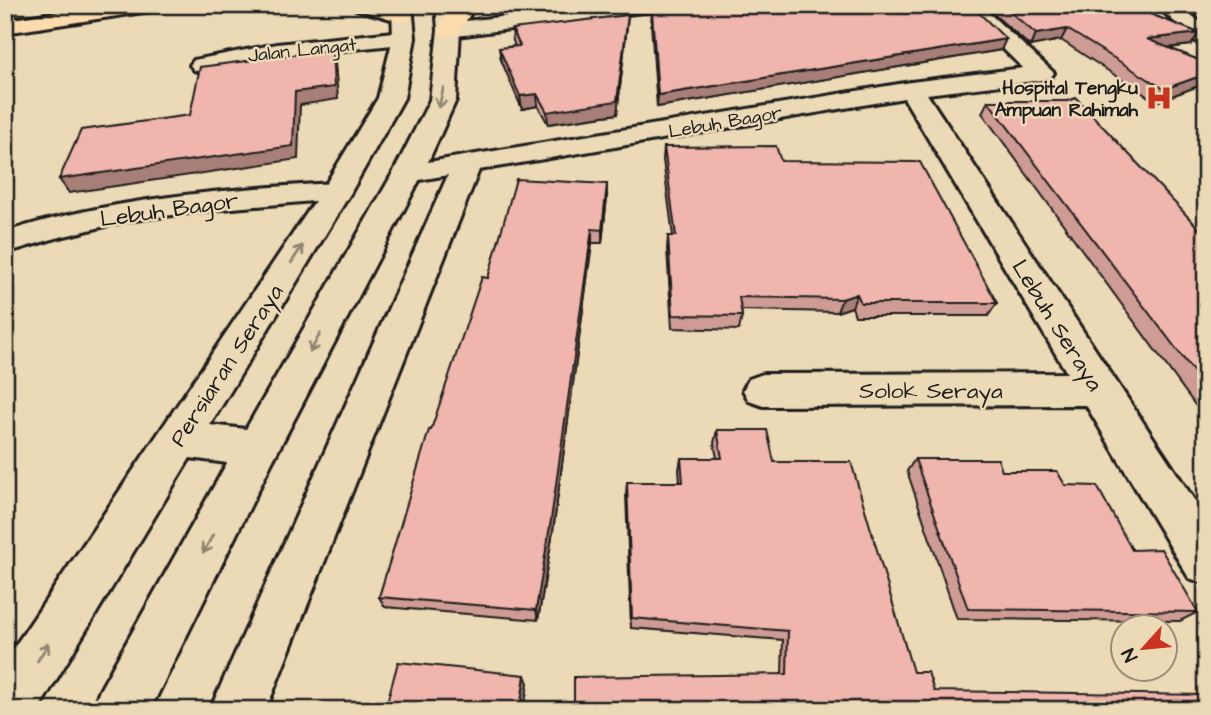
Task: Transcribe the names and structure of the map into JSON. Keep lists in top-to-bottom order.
{
  "streets": {
    "street": [
      "Jalan Langat",
      "Lebuh Bagor",
      "Lebuh Seraya",
      "Persiaran Seraya",
      "Solok Seraya"
    ]
  },
  "crossings": [
    ["Jalan Langat", "Persiaran Seraya"],
    ["Lebuh Bagor", "Lebuh Seraya"],
    ["Lebuh Bagor", "Persiaran Seraya"],
    ["Lebuh Seraya", "Solok Seraya"]
  ],
  "places": {
    "hospital": ["Hospital Tengku Ampuan Rahimah"]
  },
  "north": "bottom left"
}
